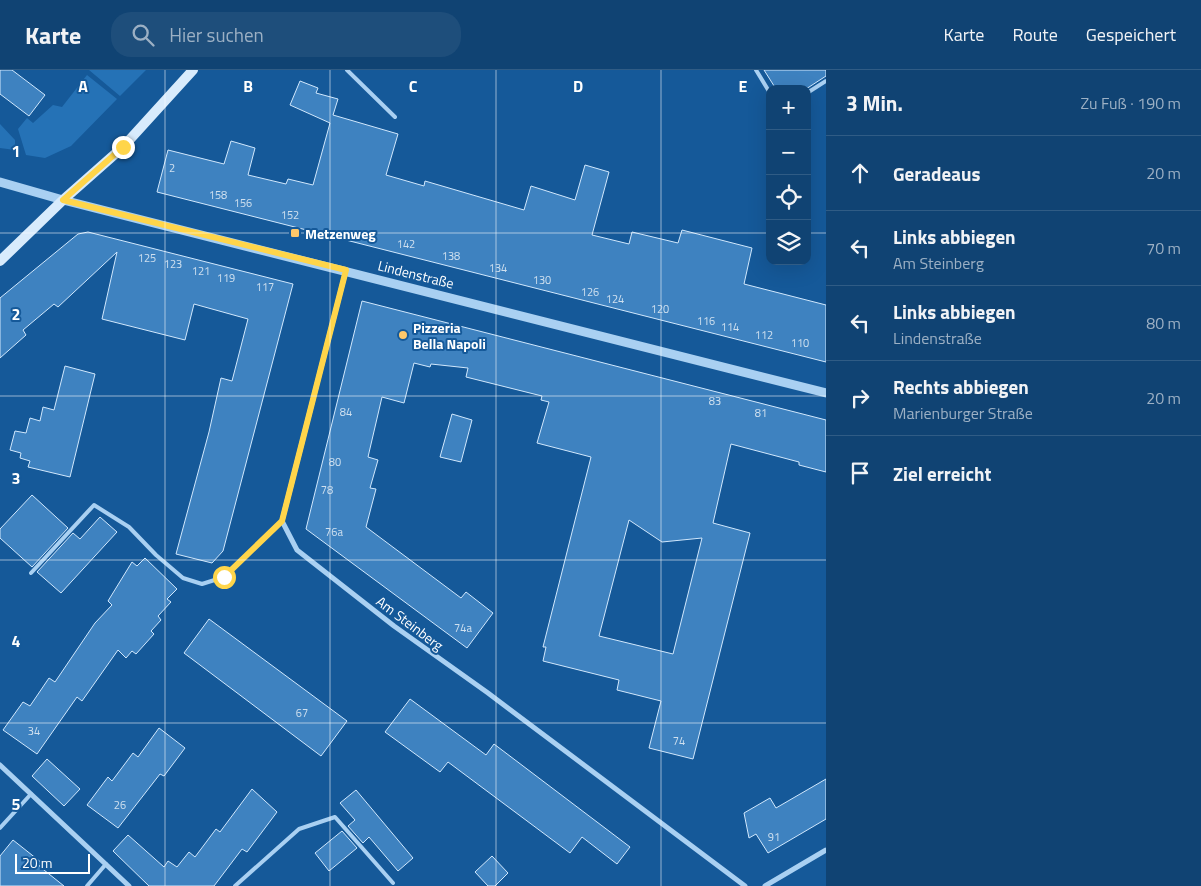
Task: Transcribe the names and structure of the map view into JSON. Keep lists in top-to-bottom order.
{
  "streets": {
    "street": ["Lindenstraße", "Am Steinberg"]
  },
  "places": {
    "transit": ["Metzenweg"],
    "other": ["Pizzeria Bella Napoli"]
  },
  "house_numbers": [
    "2",
    "158",
    "156",
    "152",
    "142",
    "138",
    "125",
    "123",
    "134",
    "121",
    "119",
    "130",
    "117",
    "126",
    "124",
    "120",
    "116",
    "114",
    "112",
    "110",
    "83",
    "84",
    "81",
    "80",
    "78",
    "76a",
    "74a",
    "67",
    "34",
    "74",
    "26",
    "91"
  ],
  "scale_bar": "20 m",
  "page": {
    "header": "Karte",
    "search": "Hier suchen",
    "nav": ["Karte", "Route", "Gespeichert"],
    "heading": ["3 Min.", "Zu Fuß · 190 m"],
    "map_buttons": ["+", "−"],
    "list": [
      ["Geradeaus", "20 m"],
      ["Links abbiegen", "Am Steinberg", "70 m"],
      ["Links abbiegen", "Lindenstraße", "80 m"],
      ["Rechts abbiegen", "Marienburger Straße", "20 m"],
      "Ziel erreicht"
    ],
    "scale": "20 m"
  },
  "grid": {
    "columns": [
      "A",
      "B",
      "C",
      "D",
      "E"
    ],
    "rows": [
      "1",
      "2",
      "3",
      "4",
      "5"
    ]
  }
}
